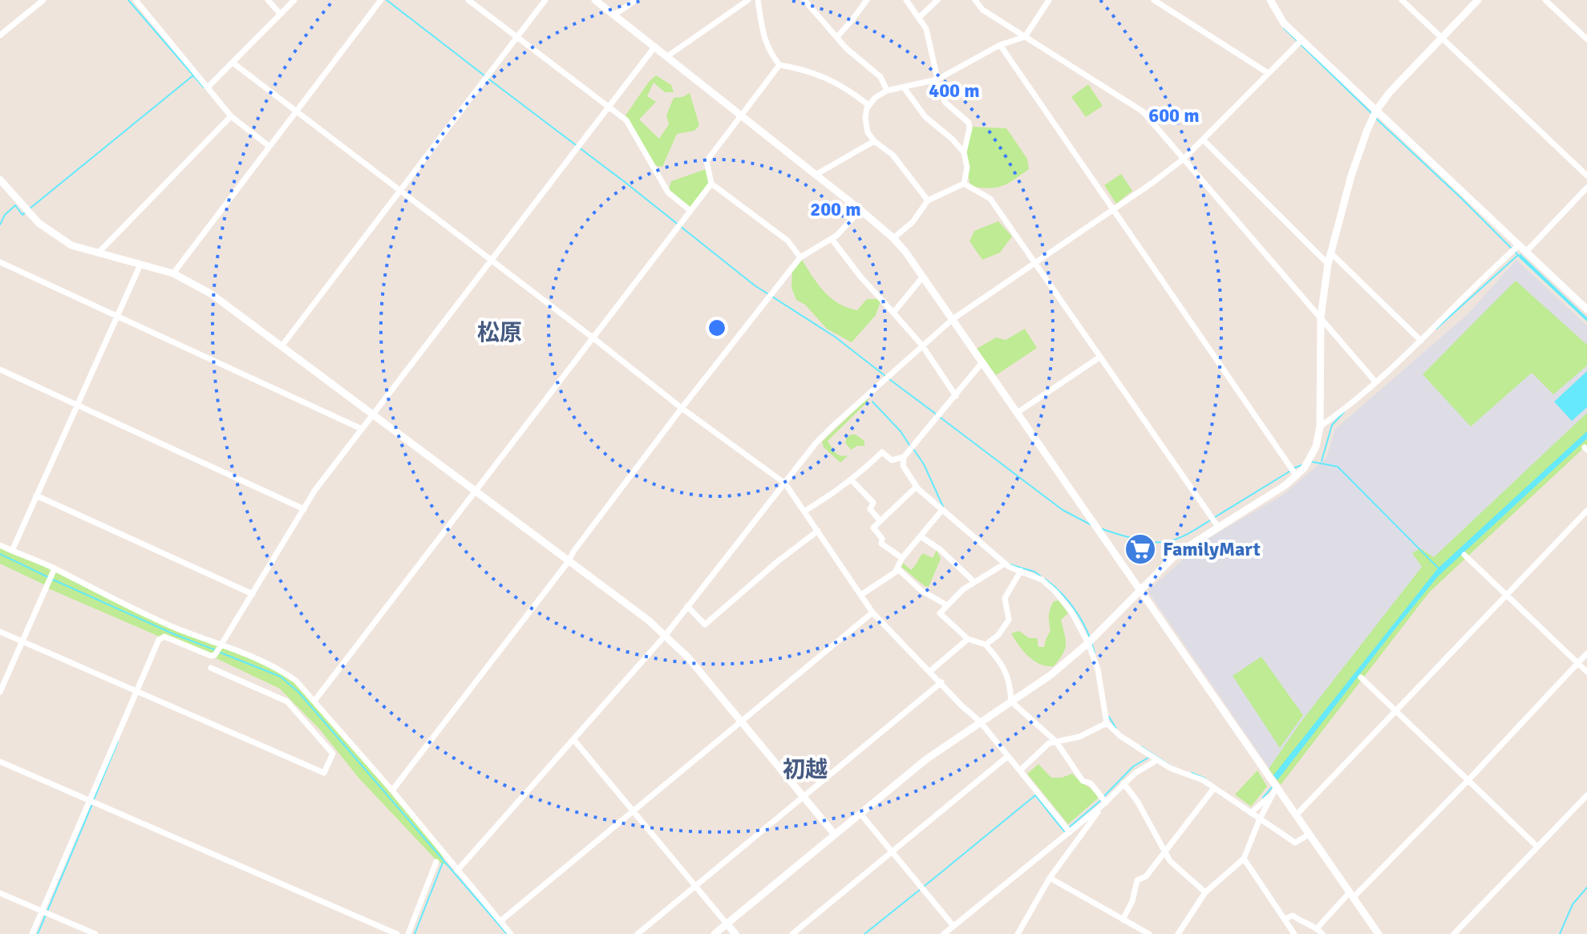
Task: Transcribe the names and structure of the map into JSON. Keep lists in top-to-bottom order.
{
  "districts": ["松原", "初越"],
  "places": {
    "supermarket": ["FamilyMart"]
  },
  "rings": ["400 m", "600 m", "200 m"]
}
